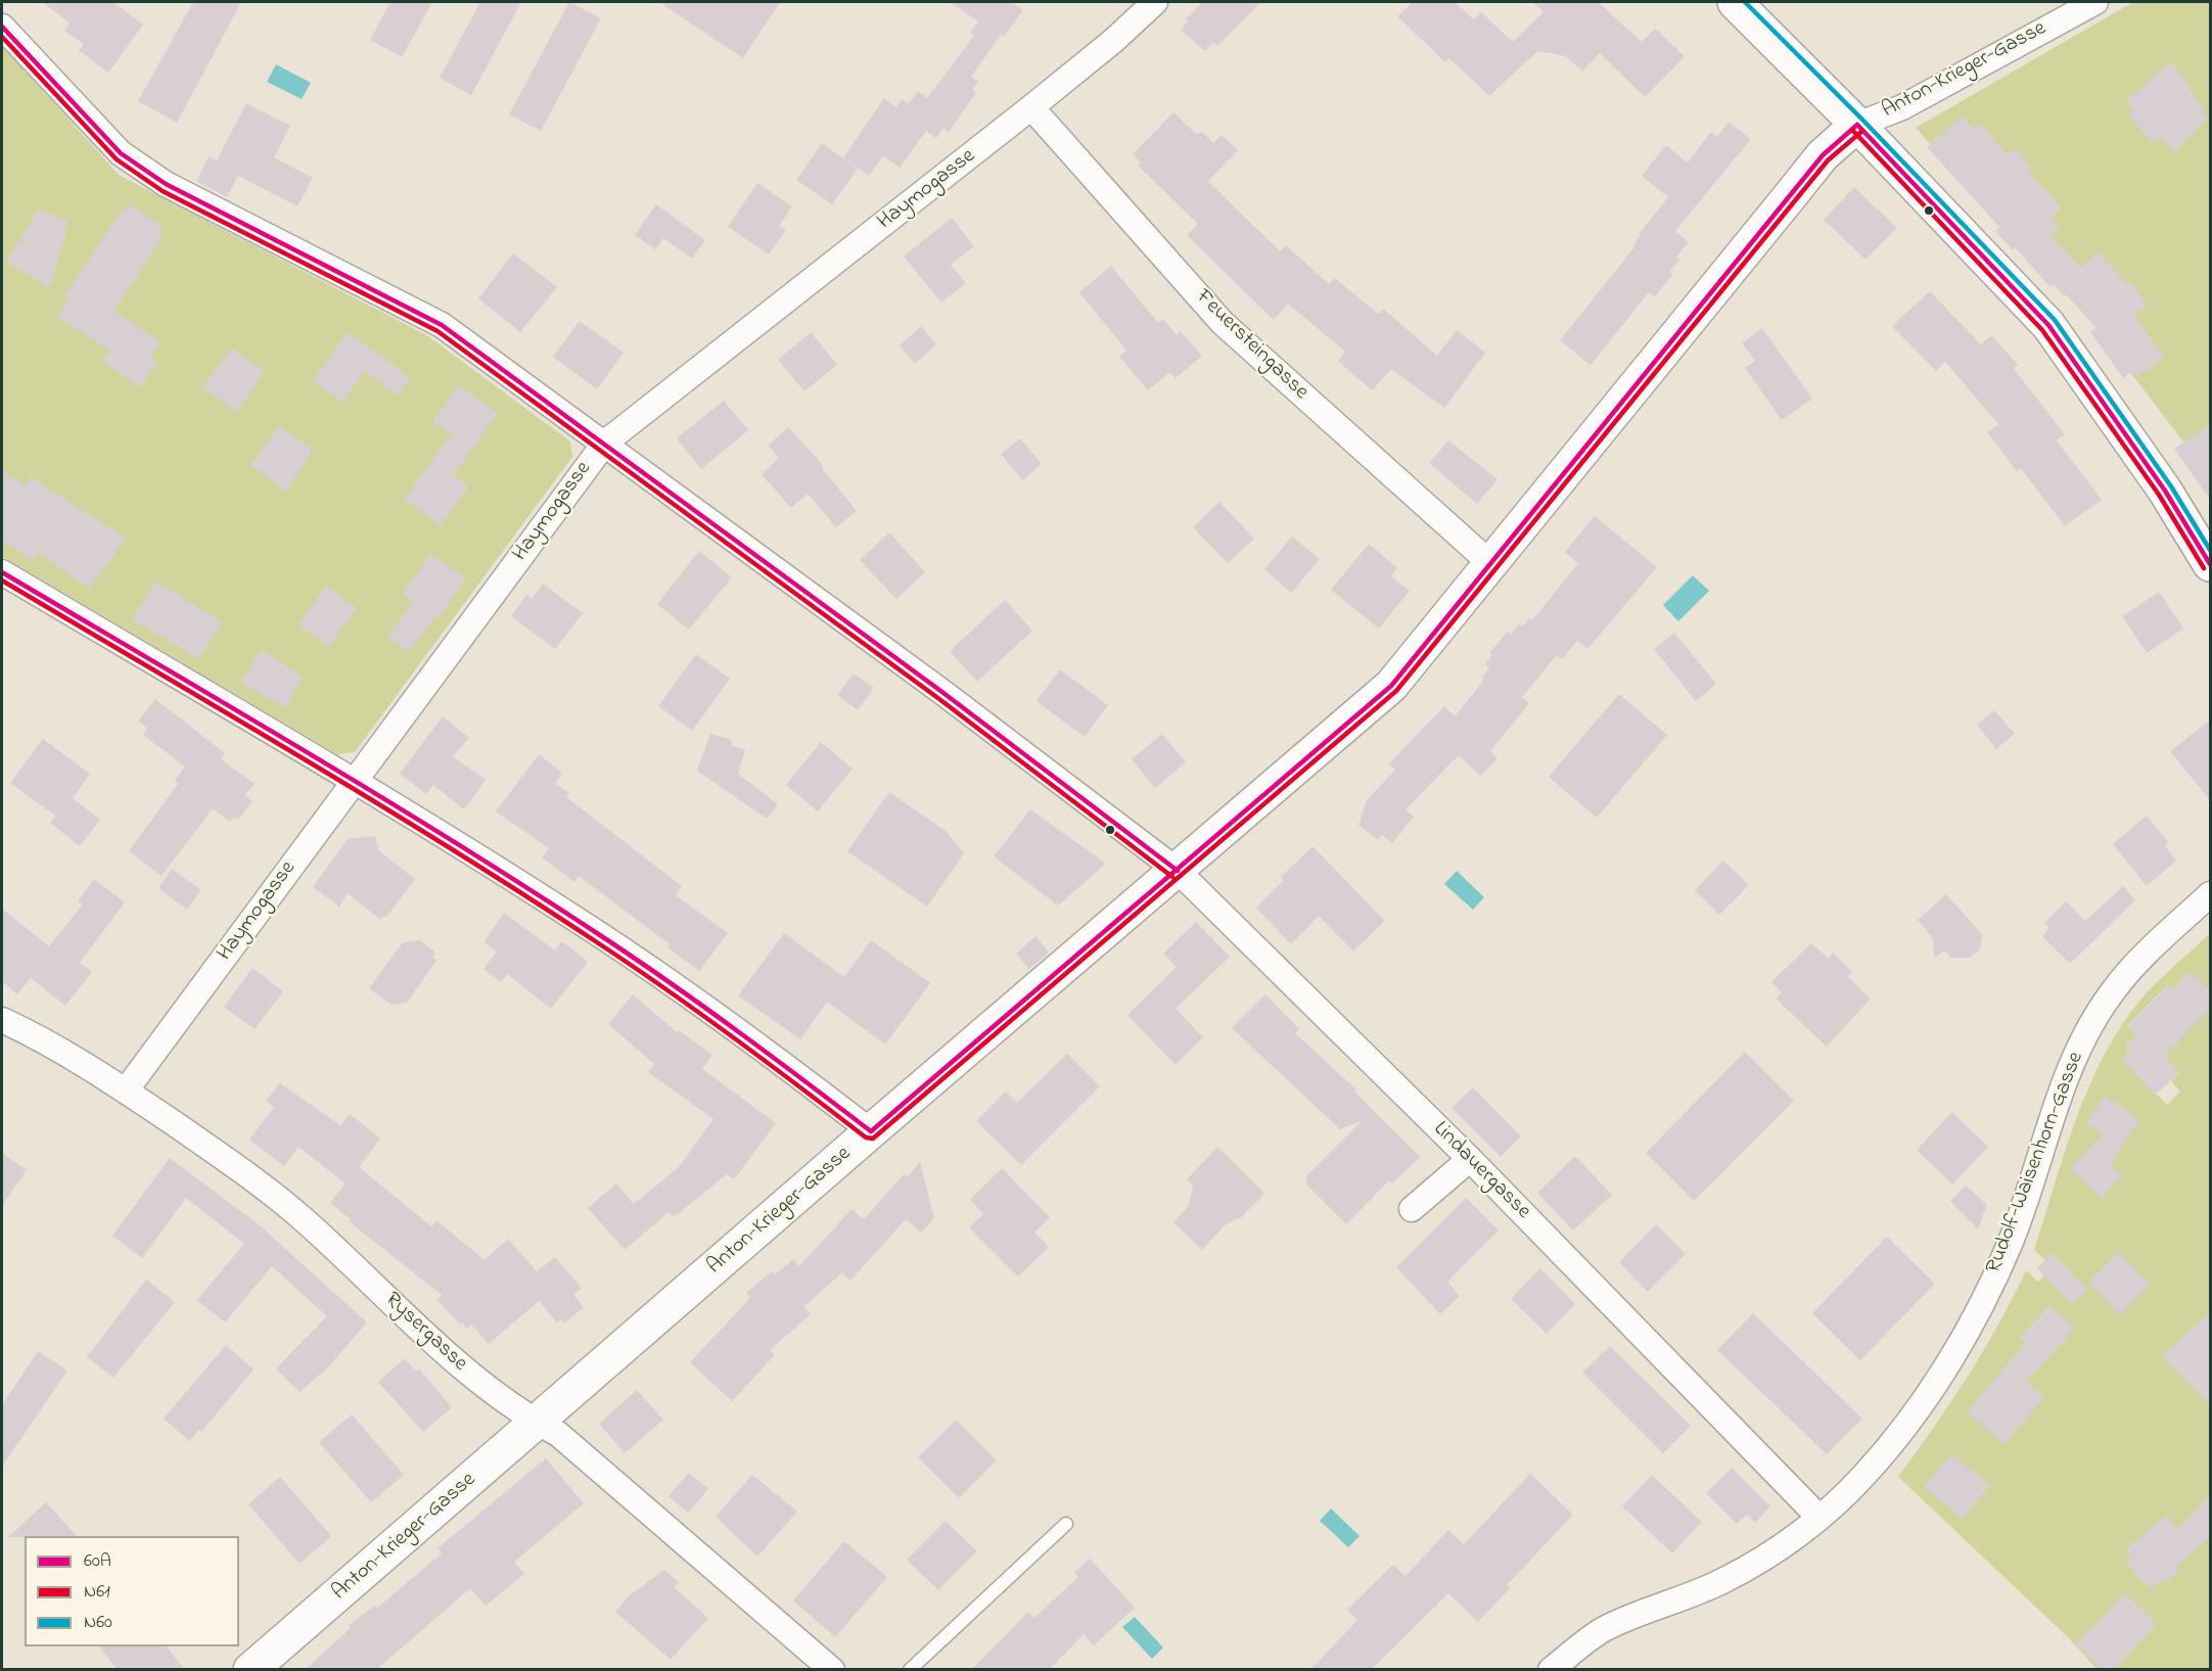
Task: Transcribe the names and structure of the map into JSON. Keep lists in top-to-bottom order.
{
  "streets": {
    "street": [
      "Anton-Krieger-Gasse",
      "Haymogasse",
      "Feuersteingasse",
      "Rudolf-Waisenhorn-Gasse",
      "Lindauergasse",
      "Rysergasse"
    ]
  },
  "crossings": [
    ["Anton-Krieger-Gasse", "Feuersteingasse"],
    ["Anton-Krieger-Gasse", "Lindauergasse"],
    ["Anton-Krieger-Gasse", "Rysergasse"],
    ["Haymogasse", "Feuersteingasse"],
    ["Haymogasse", "Lindauergasse"],
    ["Haymogasse", "Rysergasse"],
    ["Rudolf-Waisenhorn-Gasse", "Lindauergasse"]
  ],
  "lines": ["transit line N60", "transit line 60A", "transit line N61"],
  "legend": ["60A", "N61", "N60"]
}
